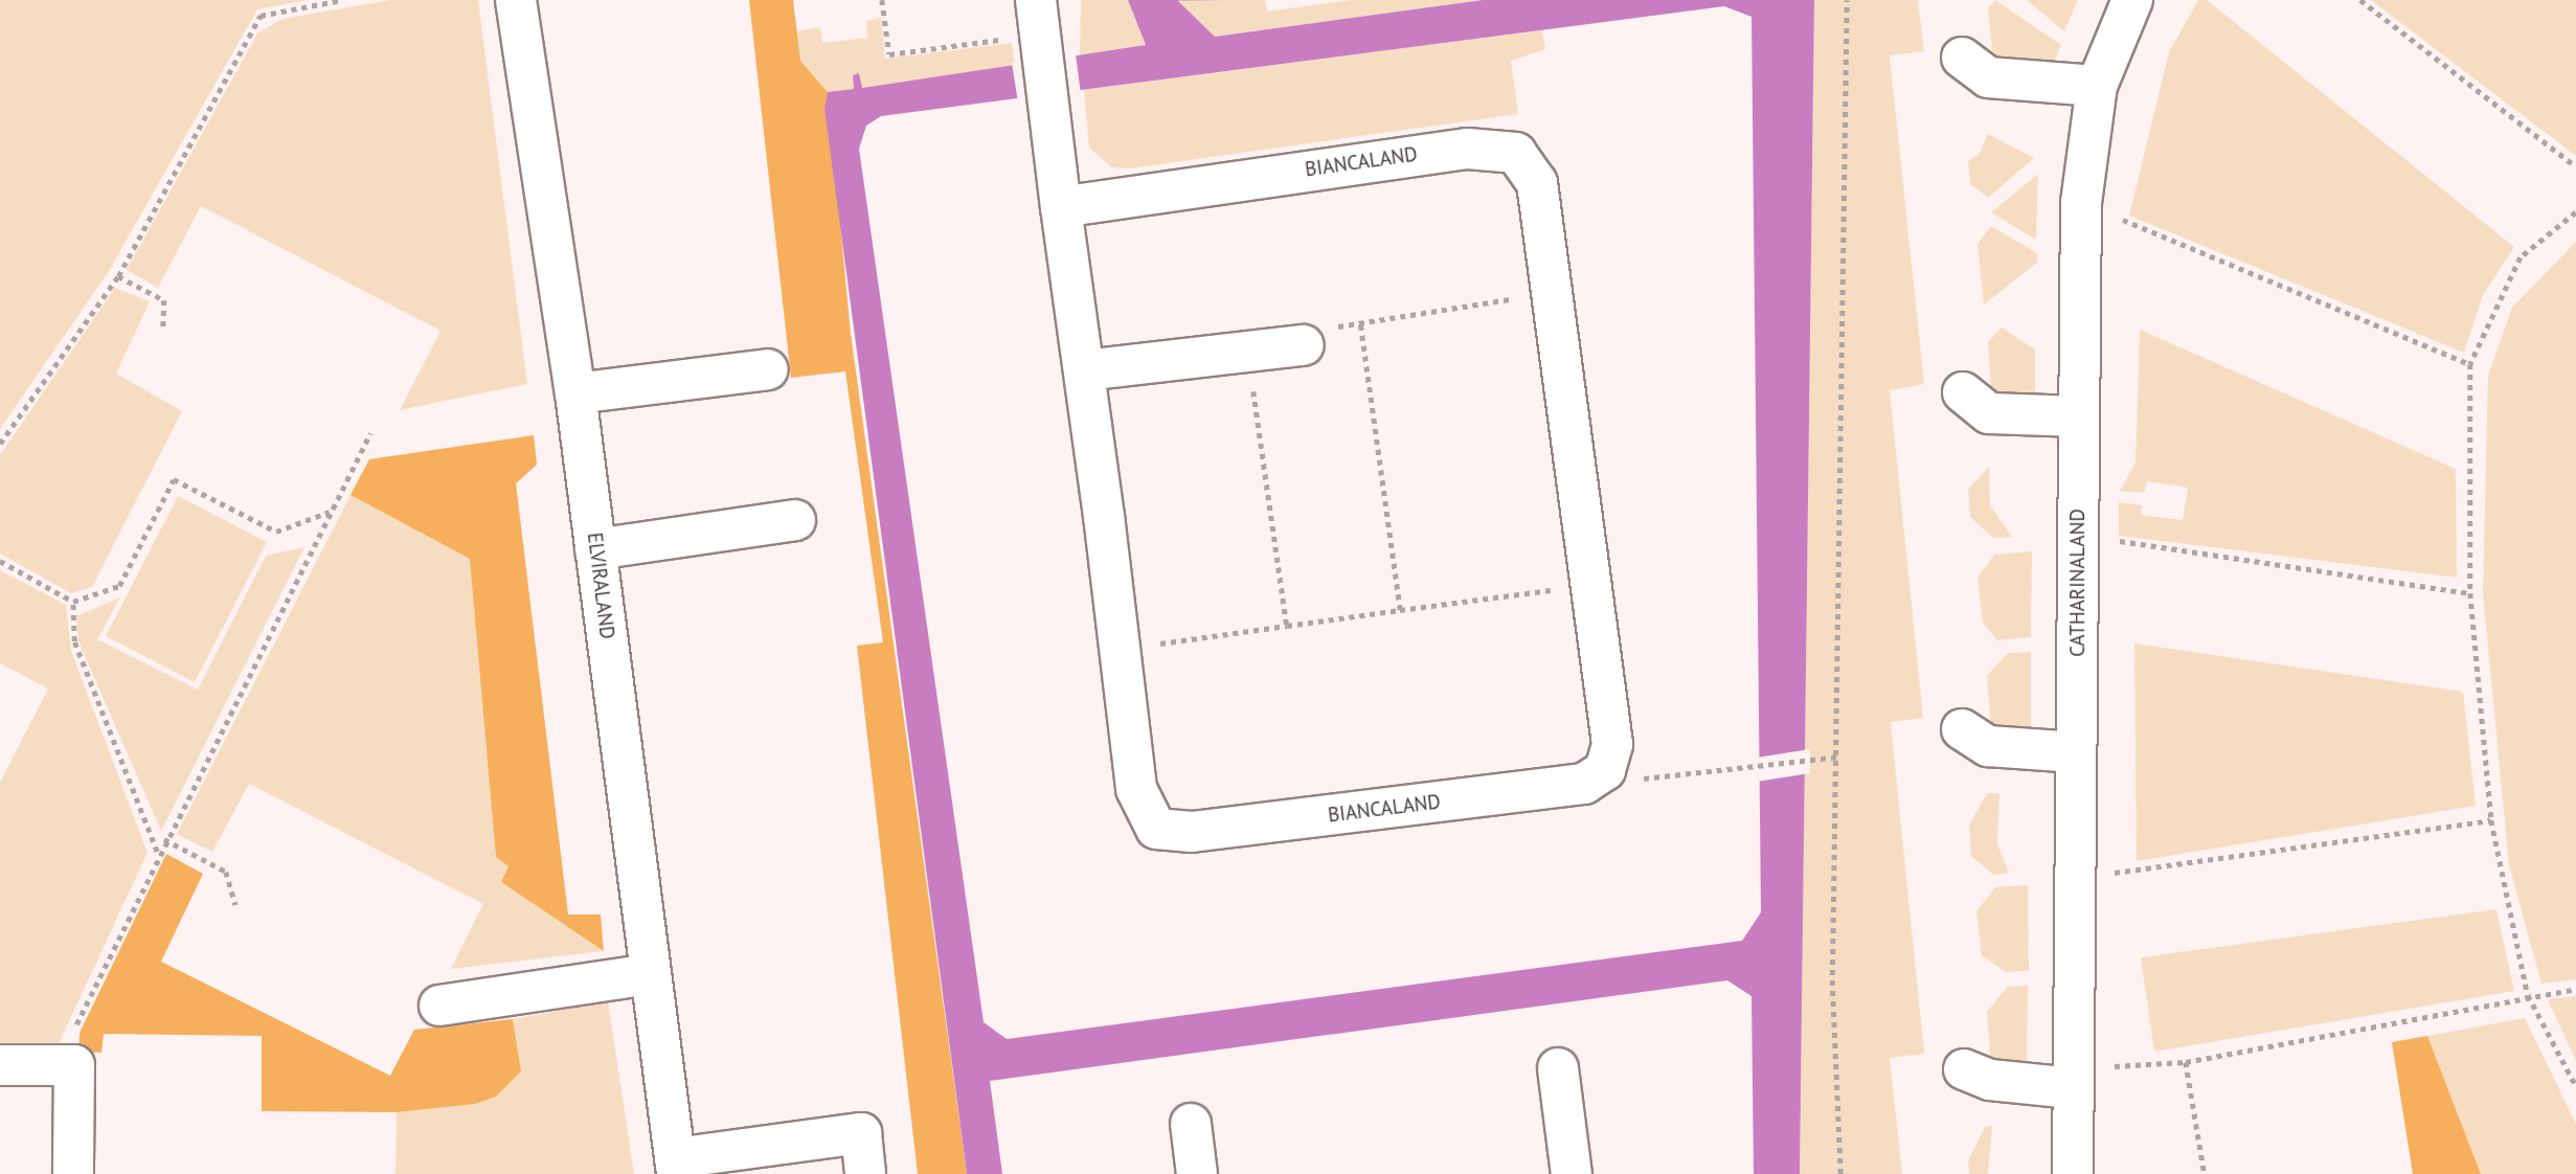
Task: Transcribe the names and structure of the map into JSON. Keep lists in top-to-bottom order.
{
  "streets": {
    "street": ["BIANCALAND", "CATHARINALAND", "ELVIRALAND"]
  }
}
